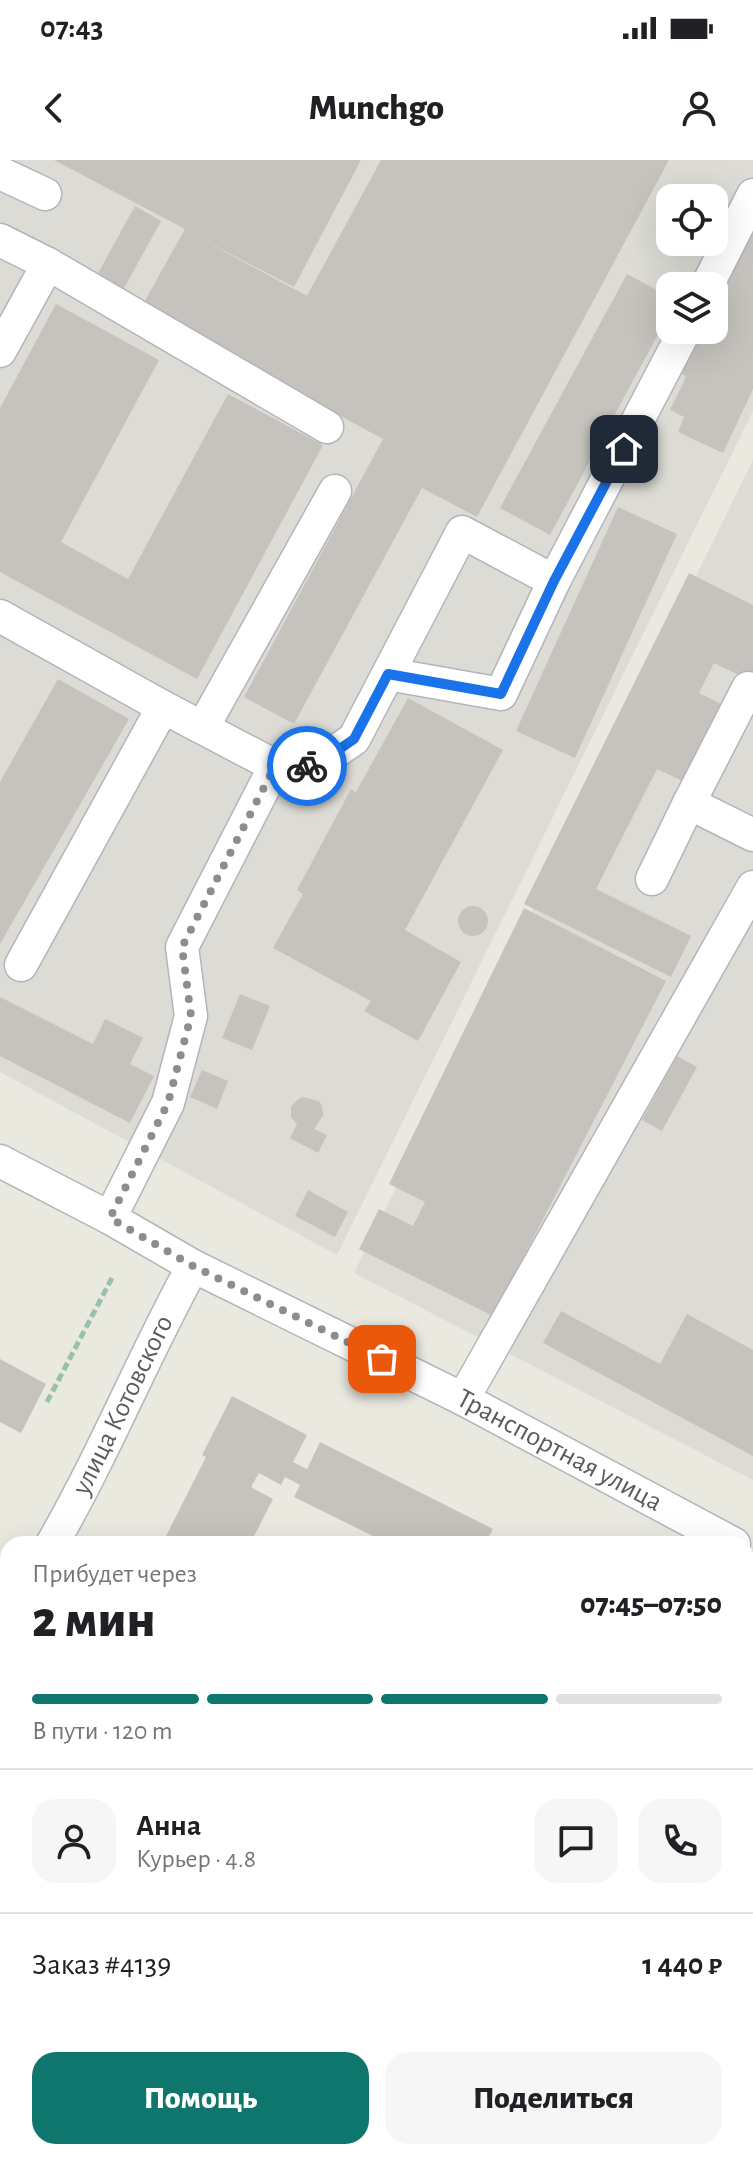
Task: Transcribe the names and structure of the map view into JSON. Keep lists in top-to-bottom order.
{
  "streets": {
    "street": ["улица Котовского", "Транспортная улица"]
  },
  "crossings": [
    ["улица Котовского", "Транспортная улица"]
  ],
  "page": {
    "status": "07:43",
    "header": "Munchgo",
    "heading": ["2 мин", "Прибудет через", "07:45–07:50"],
    "panel": [
      "Анна",
      "Курьер · 4.8",
      "Заказ #4139",
      "1 440 ₽"
    ],
    "bar": "В пути · 120 m",
    "buttons": ["Помощь", "Поделиться"]
  }
}
